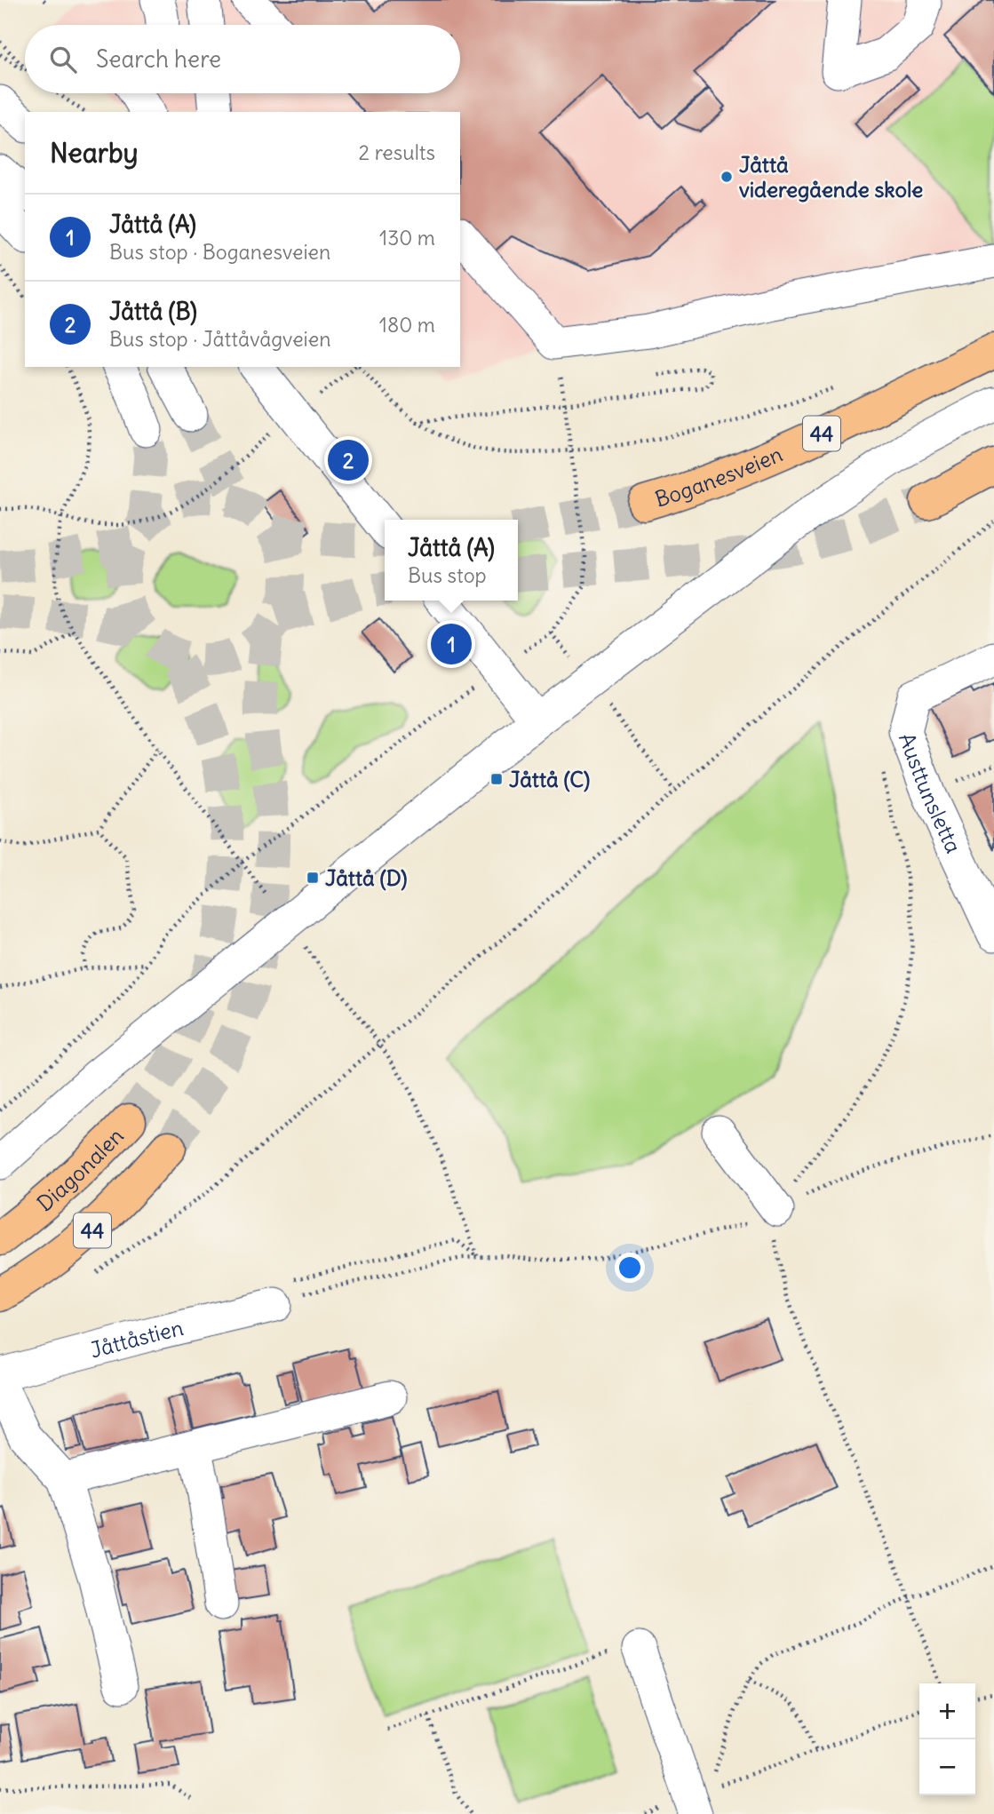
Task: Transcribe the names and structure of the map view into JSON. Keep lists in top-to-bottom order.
{
  "streets": {
    "main road": ["44", "Boganesveien", "Diagonalen"],
    "street": ["Austtunsletta", "Jåttåstien"]
  },
  "places": {
    "other": ["Jåttå videregående skole"],
    "transit": ["Jåttå (C)", "Jåttå (D)"]
  },
  "page": {
    "search": "Search here",
    "heading": ["Nearby", "2 results"],
    "list": [
      {
        "mark": "1",
        "name": "Jåttå (A)",
        "note": "Bus stop · Boganesveien",
        "value": "130 m"
      },
      {
        "mark": "2",
        "name": "Jåttå (B)",
        "note": "Bus stop · Jåttåvågveien",
        "value": "180 m"
      }
    ],
    "pins": ["2", "1"],
    "popup": ["Jåttå (A)", "Bus stop"],
    "map_buttons": ["+", "−"]
  }
}
